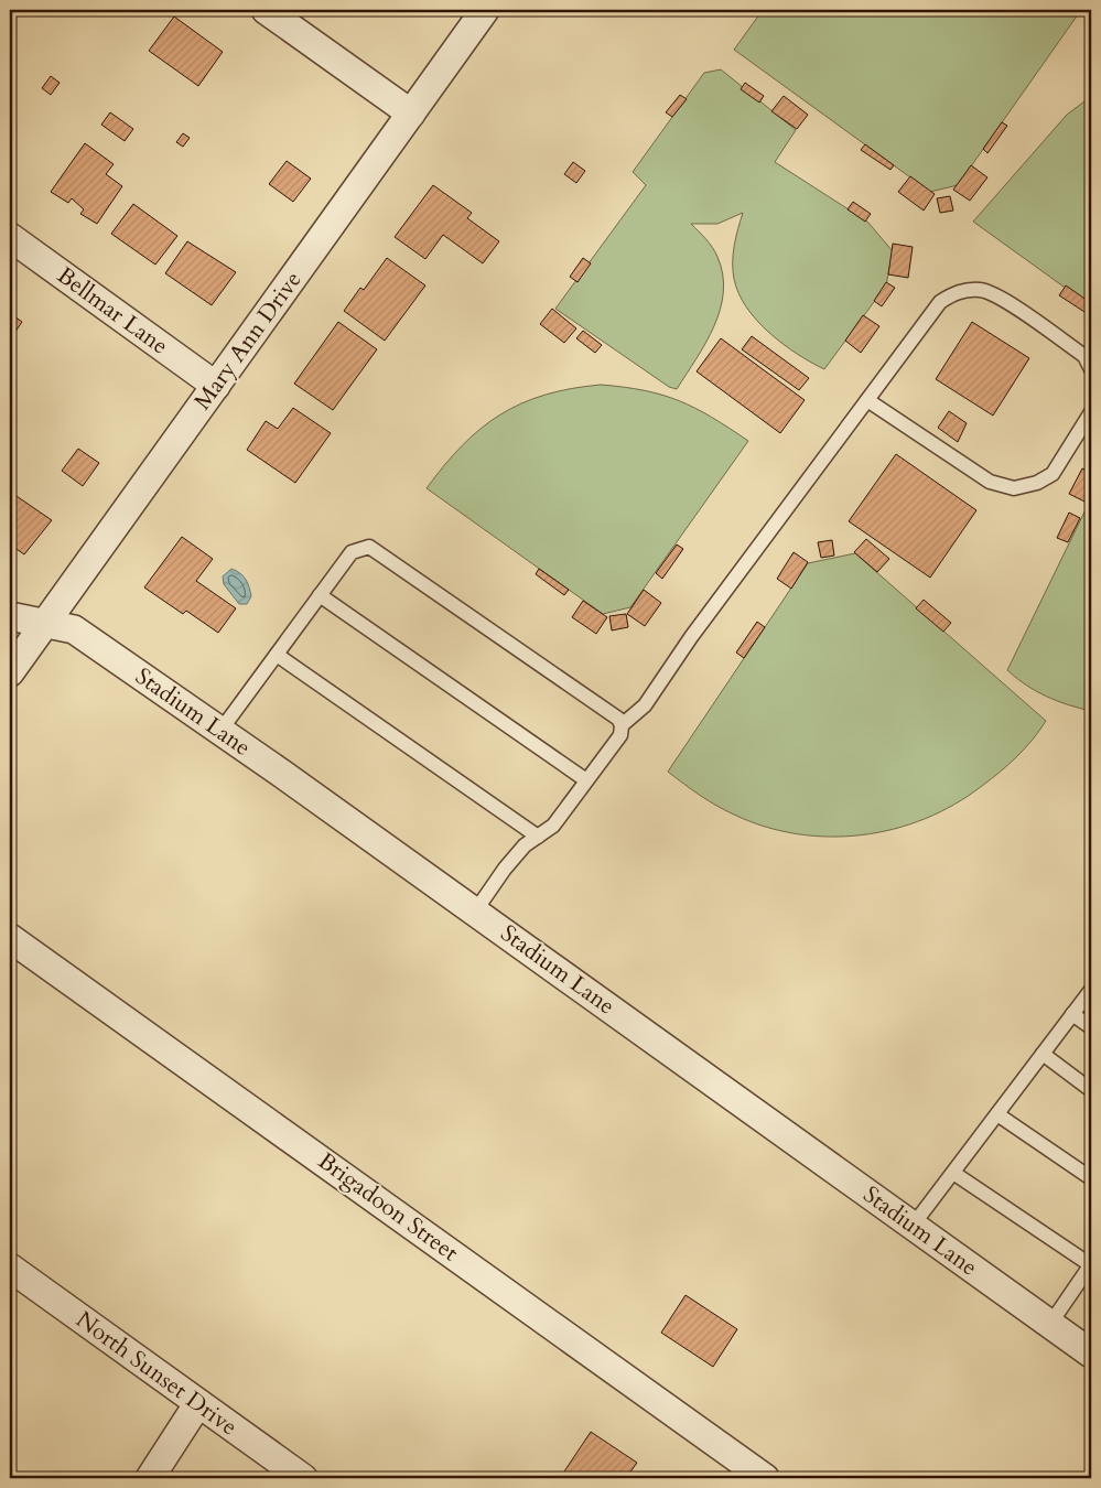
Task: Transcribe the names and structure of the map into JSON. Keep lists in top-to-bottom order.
{
  "streets": {
    "street": [
      "Bellmar Lane",
      "Mary Ann Drive",
      "Stadium Lane",
      "Brigadoon Street",
      "North Sunset Drive"
    ]
  },
  "crossings": [
    ["Bellmar Lane", "Mary Ann Drive"],
    ["Mary Ann Drive", "Stadium Lane"]
  ]
}
